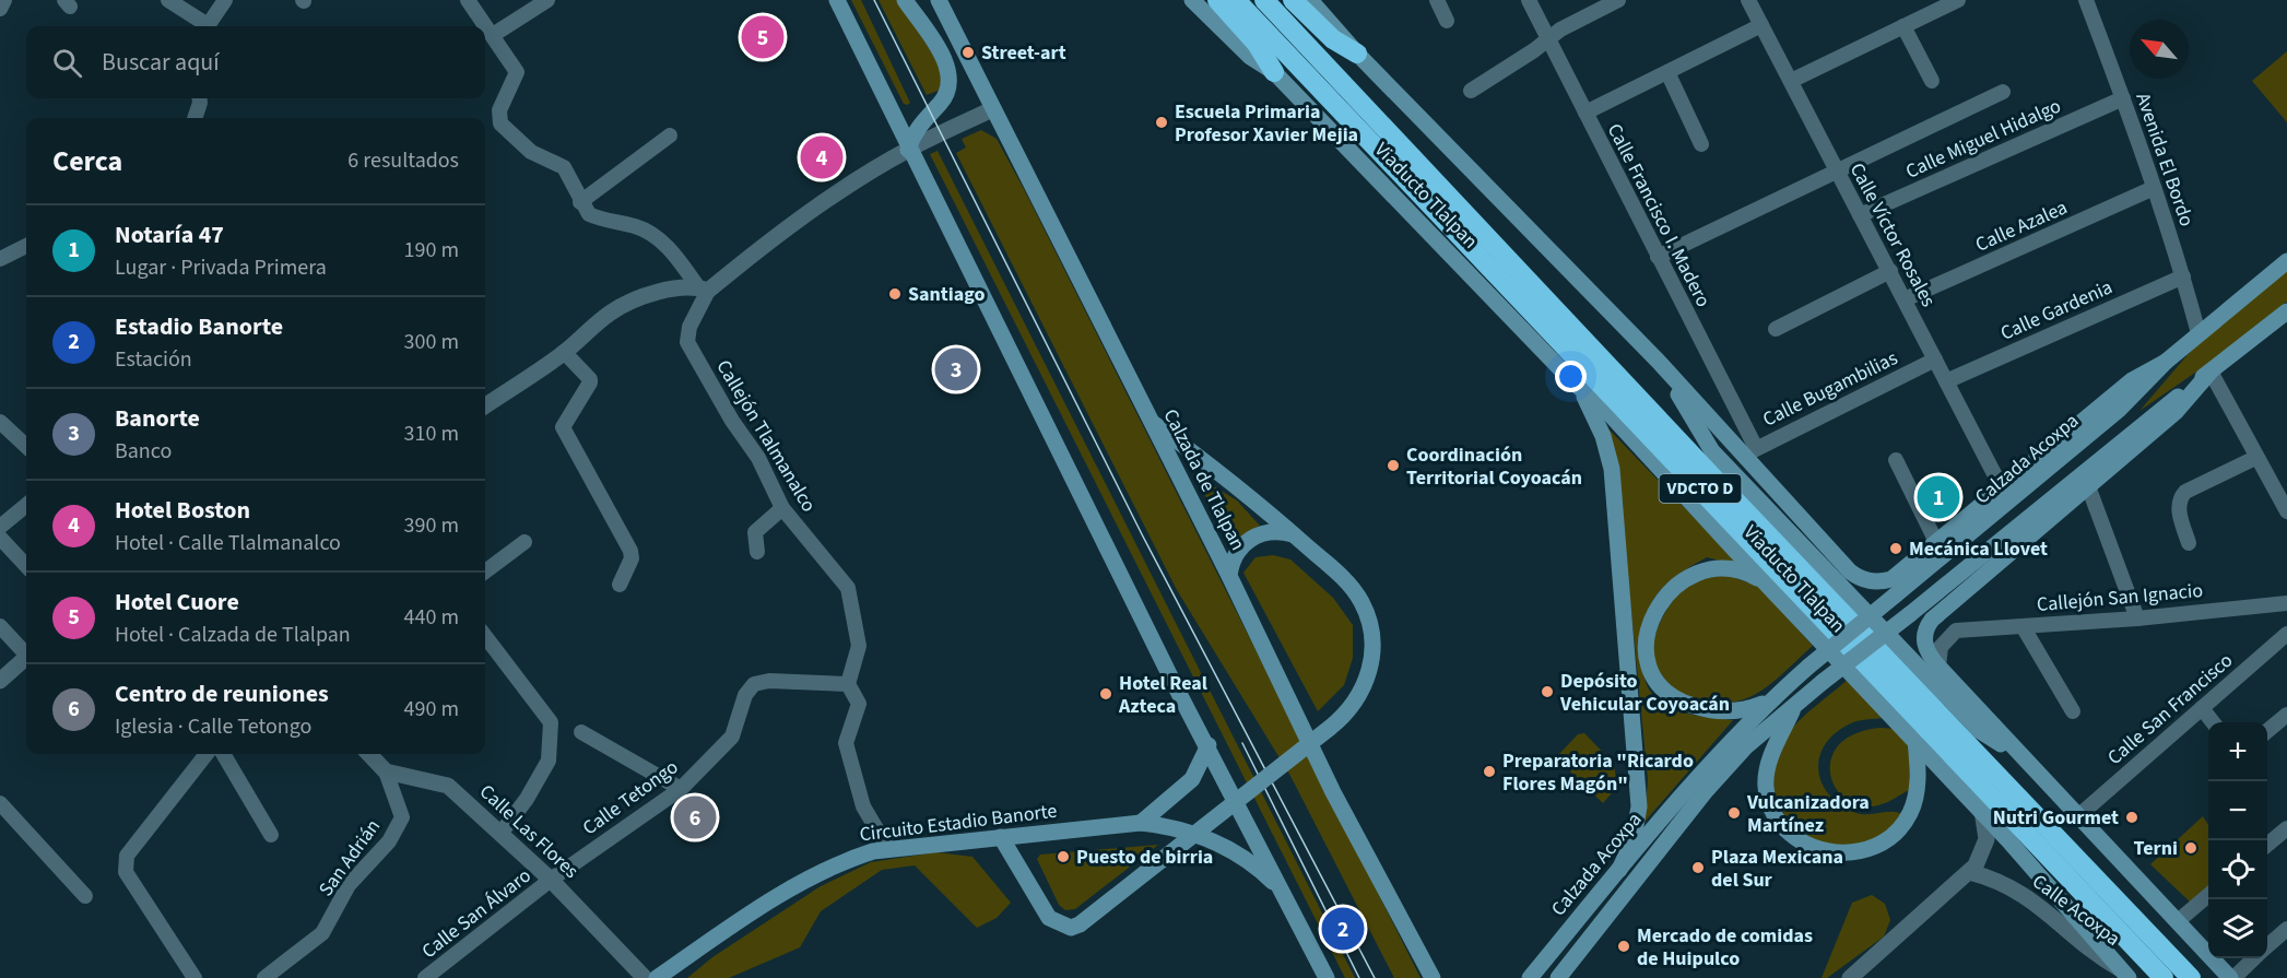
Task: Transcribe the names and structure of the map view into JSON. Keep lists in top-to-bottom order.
{
  "streets": {
    "highway": ["Viaducto Tlalpan", "VDCTO D"],
    "main road": ["Calzada Acoxpa", "Calzada de Tlalpan", "Circuito Estadio Banorte"],
    "street": [
      "Calle Miguel Hidalgo",
      "Avenida El Bordo",
      "Calle Francisco I. Madero",
      "Calle Azalea",
      "Calle Víctor Rosales",
      "Calle Gardenia",
      "Calle Bugambilias",
      "Callejón Tlalmanalco",
      "Callejón San Ignacio",
      "Calle San Francisco",
      "Calle Tetongo",
      "Calle Las Flores",
      "San Adrián",
      "Calle Acoxpa",
      "Calle San Álvaro"
    ]
  },
  "crossings": [
    ["Calle Miguel Hidalgo", "Avenida El Bordo"],
    ["Calle Miguel Hidalgo", "Calle Víctor Rosales"],
    ["Avenida El Bordo", "Calle Azalea"],
    ["Avenida El Bordo", "Calle Gardenia"],
    ["Avenida El Bordo", "Calzada Acoxpa"],
    ["Viaducto Tlalpan", "Calle Acoxpa"],
    ["Calle Francisco I. Madero", "Calle Bugambilias"],
    ["Calle Azalea", "Calle Víctor Rosales"],
    ["Calle Víctor Rosales", "Calle Gardenia"],
    ["Calle Víctor Rosales", "Calle Bugambilias"],
    ["Callejón Tlalmanalco", "Calle Tetongo"],
    ["Calle Tetongo", "Calle Las Flores"],
    ["Calle Tetongo", "Calle San Álvaro"],
    ["Calle Las Flores", "San Adrián"],
    ["Calle Las Flores", "Calle San Álvaro"]
  ],
  "places": [
    "Street-art",
    "Escuela Primaria Profesor Xavier Mejia",
    "Santiago",
    "Coordinación Territorial Coyoacán",
    "Mecánica Llovet",
    "Depósito Vehicular Coyoacán",
    "Hotel Real Azteca",
    "Preparatoria \"Ricardo Flores Magón\"",
    "Vulcanizadora Martínez",
    "Nutri Gourmet",
    "Terni",
    "Puesto de birria",
    "Plaza Mexicana del Sur",
    "Mercado de comidas de Huipulco"
  ],
  "north": "top left",
  "page": {
    "pins": [
      "5",
      "4",
      "3",
      "1",
      "6",
      "2"
    ],
    "search": "Buscar aquí",
    "heading": ["Cerca", "6 resultados"],
    "list": [
      {
        "mark": "1",
        "name": "Notaría 47",
        "note": "Lugar · Privada Primera",
        "value": "190 m"
      },
      {
        "mark": "2",
        "name": "Estadio Banorte",
        "note": "Estación",
        "value": "300 m"
      },
      {
        "mark": "3",
        "name": "Banorte",
        "note": "Banco",
        "value": "310 m"
      },
      {
        "mark": "4",
        "name": "Hotel Boston",
        "note": "Hotel · Calle Tlalmanalco",
        "value": "390 m"
      },
      {
        "mark": "5",
        "name": "Hotel Cuore",
        "note": "Hotel · Calzada de Tlalpan",
        "value": "440 m"
      },
      {
        "mark": "6",
        "name": "Centro de reuniones",
        "note": "Iglesia · Calle Tetongo",
        "value": "490 m"
      }
    ],
    "map_buttons": ["+", "−"]
  }
}
